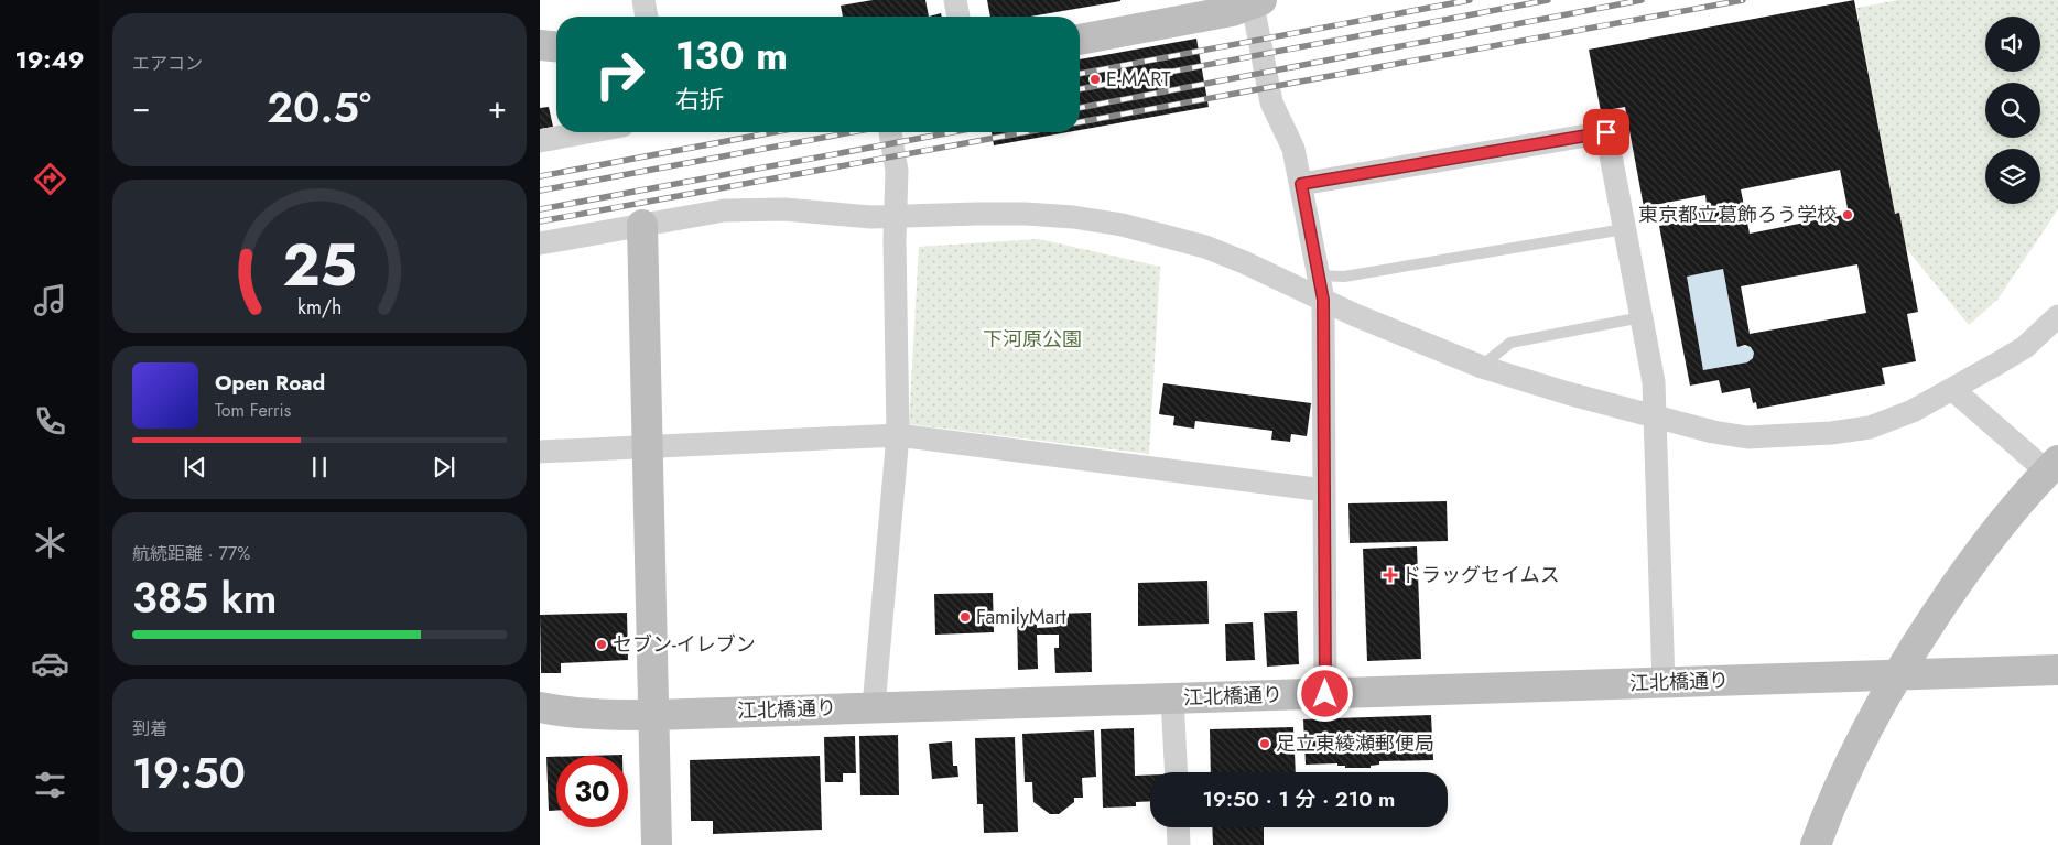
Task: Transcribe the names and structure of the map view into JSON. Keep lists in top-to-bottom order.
{
  "streets": {
    "main road": ["江北橋通り"]
  },
  "parks": ["下河原公園"],
  "places": {
    "other": [
      "E-MART",
      "東京都立葛飾ろう学校",
      "FamilyMart",
      "セブン-イレブン",
      "足立東綾瀬郵便局"
    ],
    "health": ["ドラッグセイムス"]
  },
  "page": {
    "tabs": "19:49",
    "tile": [
      "エアコン",
      ["航続距離 · 77%", "385 km"],
      ["到着", "19:50"]
    ],
    "turn": ["130 m", "右折"],
    "heat": ["−", "20.5°", "+"],
    "song": ["Open Road", "Tom Ferris"],
    "limit": "30",
    "trip": "19:50 · 1 分 · 210 m",
    "gauge": ["25", "km/h"]
  }
}
